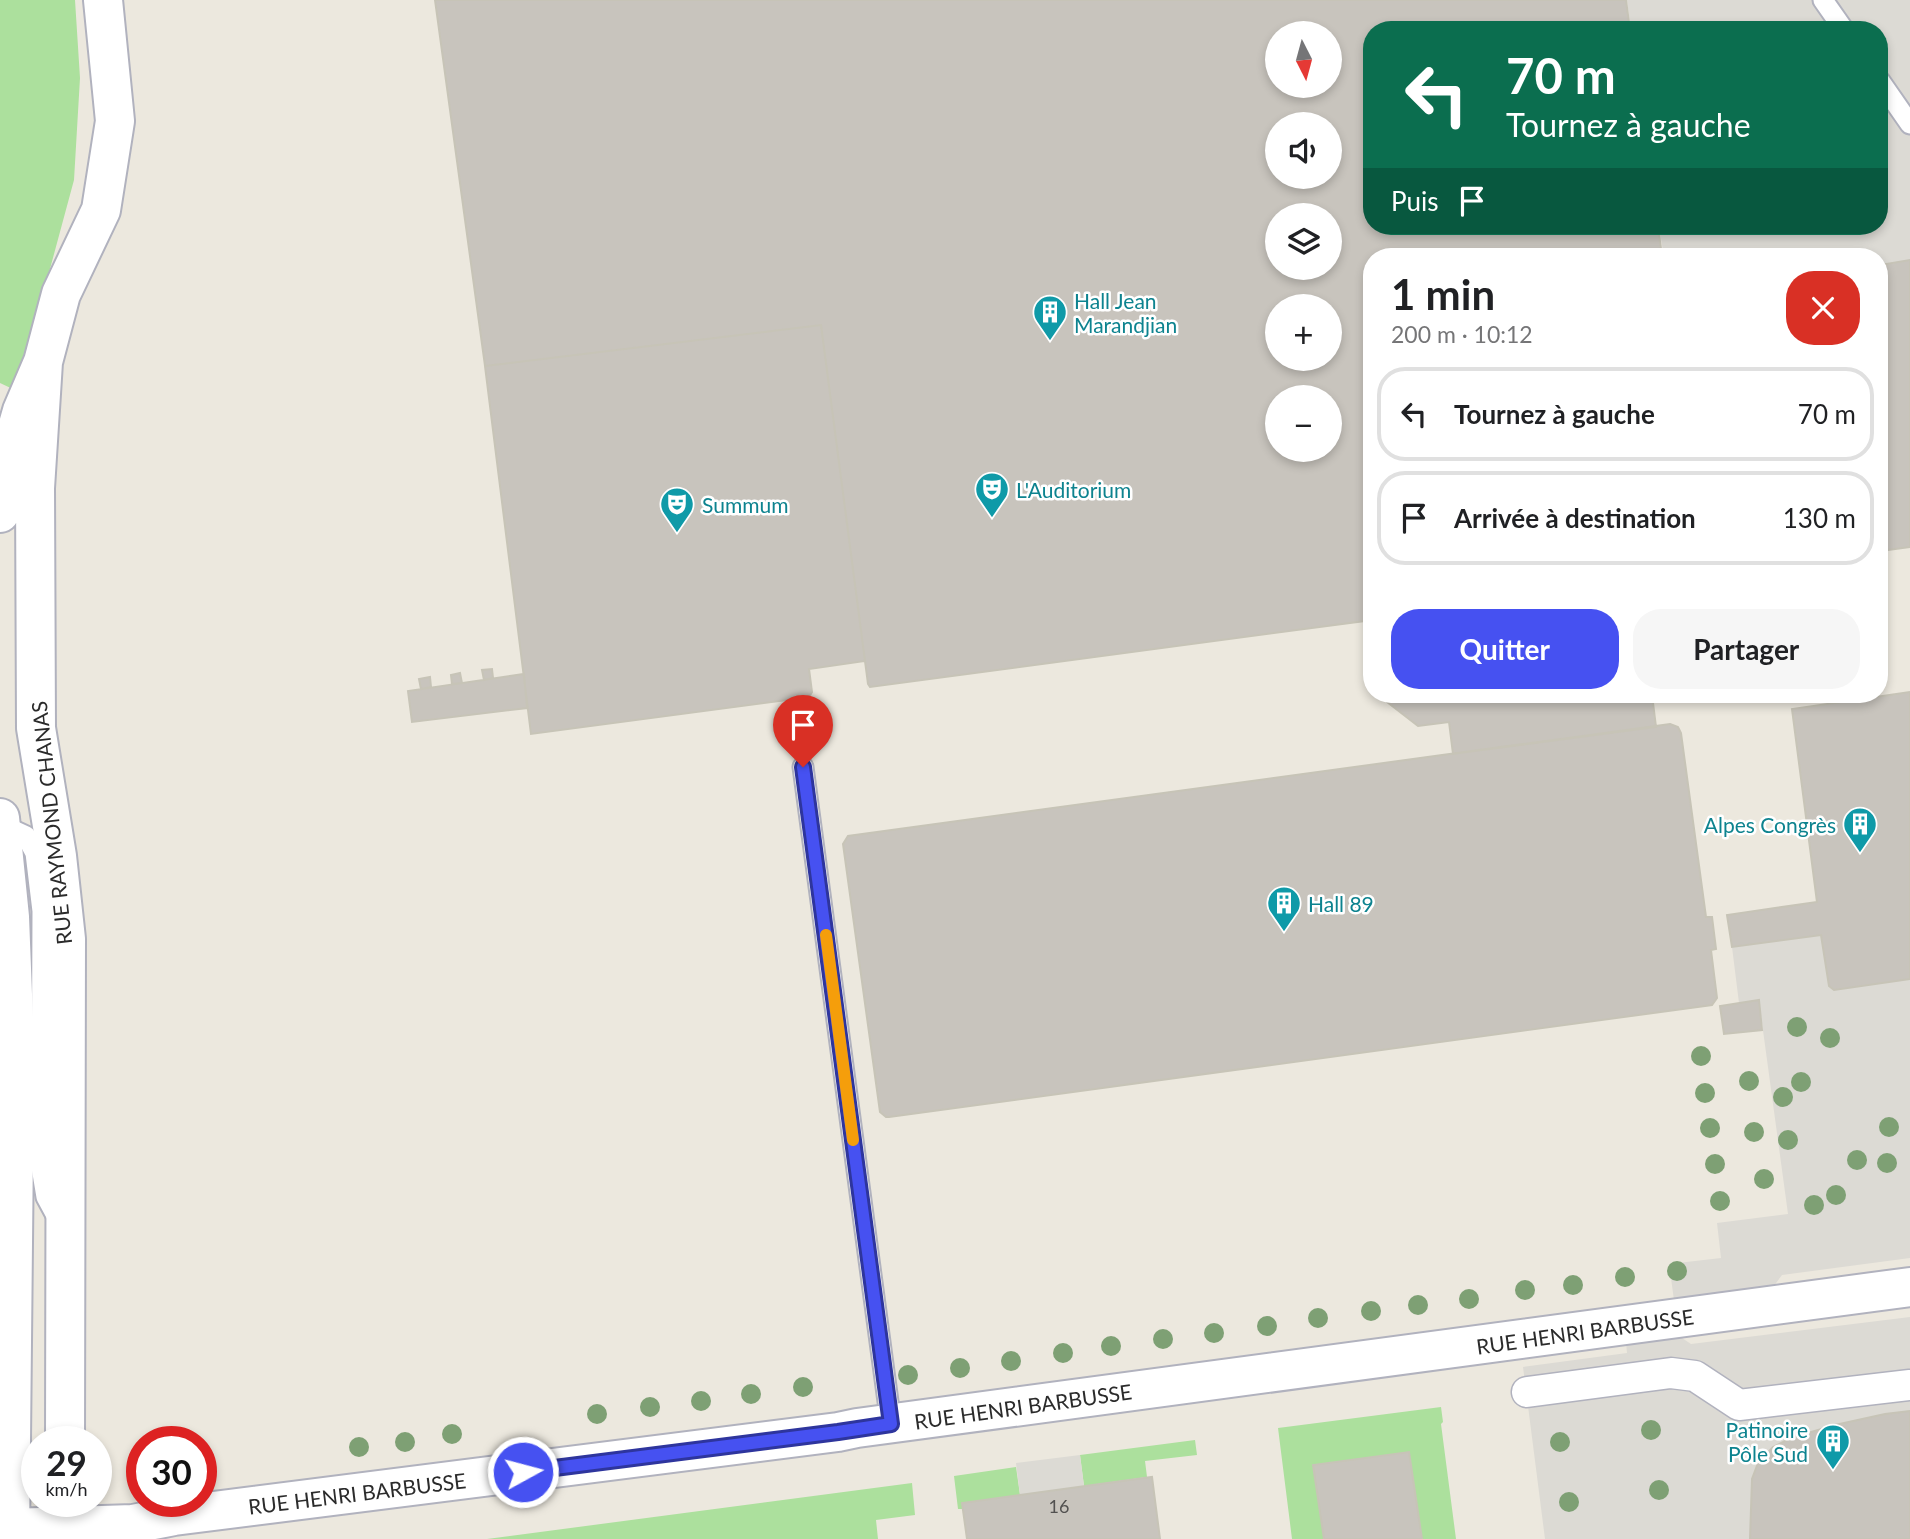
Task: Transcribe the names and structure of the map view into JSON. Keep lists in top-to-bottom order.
{
  "streets": {
    "street": ["RUE RAYMOND CHANAS", "RUE HENRI BARBUSSE"]
  },
  "places": {
    "building": [
      "Hall Jean Marandjian",
      "Alpes Congrès",
      "Hall 89",
      "Patinoire Pôle Sud"
    ],
    "theatre": ["L'Auditorium", "Summum"]
  },
  "house_numbers": ["16"],
  "north": "bottom",
  "page": {
    "map_buttons": ["+", "−"],
    "turn": ["70 m", "Tournez à gauche"],
    "then": "Puis",
    "heading": ["1 min", "200 m · 10:12"],
    "list": [
      {
        "name": "Tournez à gauche",
        "value": "70 m"
      },
      {
        "name": "Arrivée à destination",
        "value": "130 m"
      }
    ],
    "buttons": ["Quitter", "Partager"],
    "speed": "29 km/h",
    "limit": "30"
  }
}
